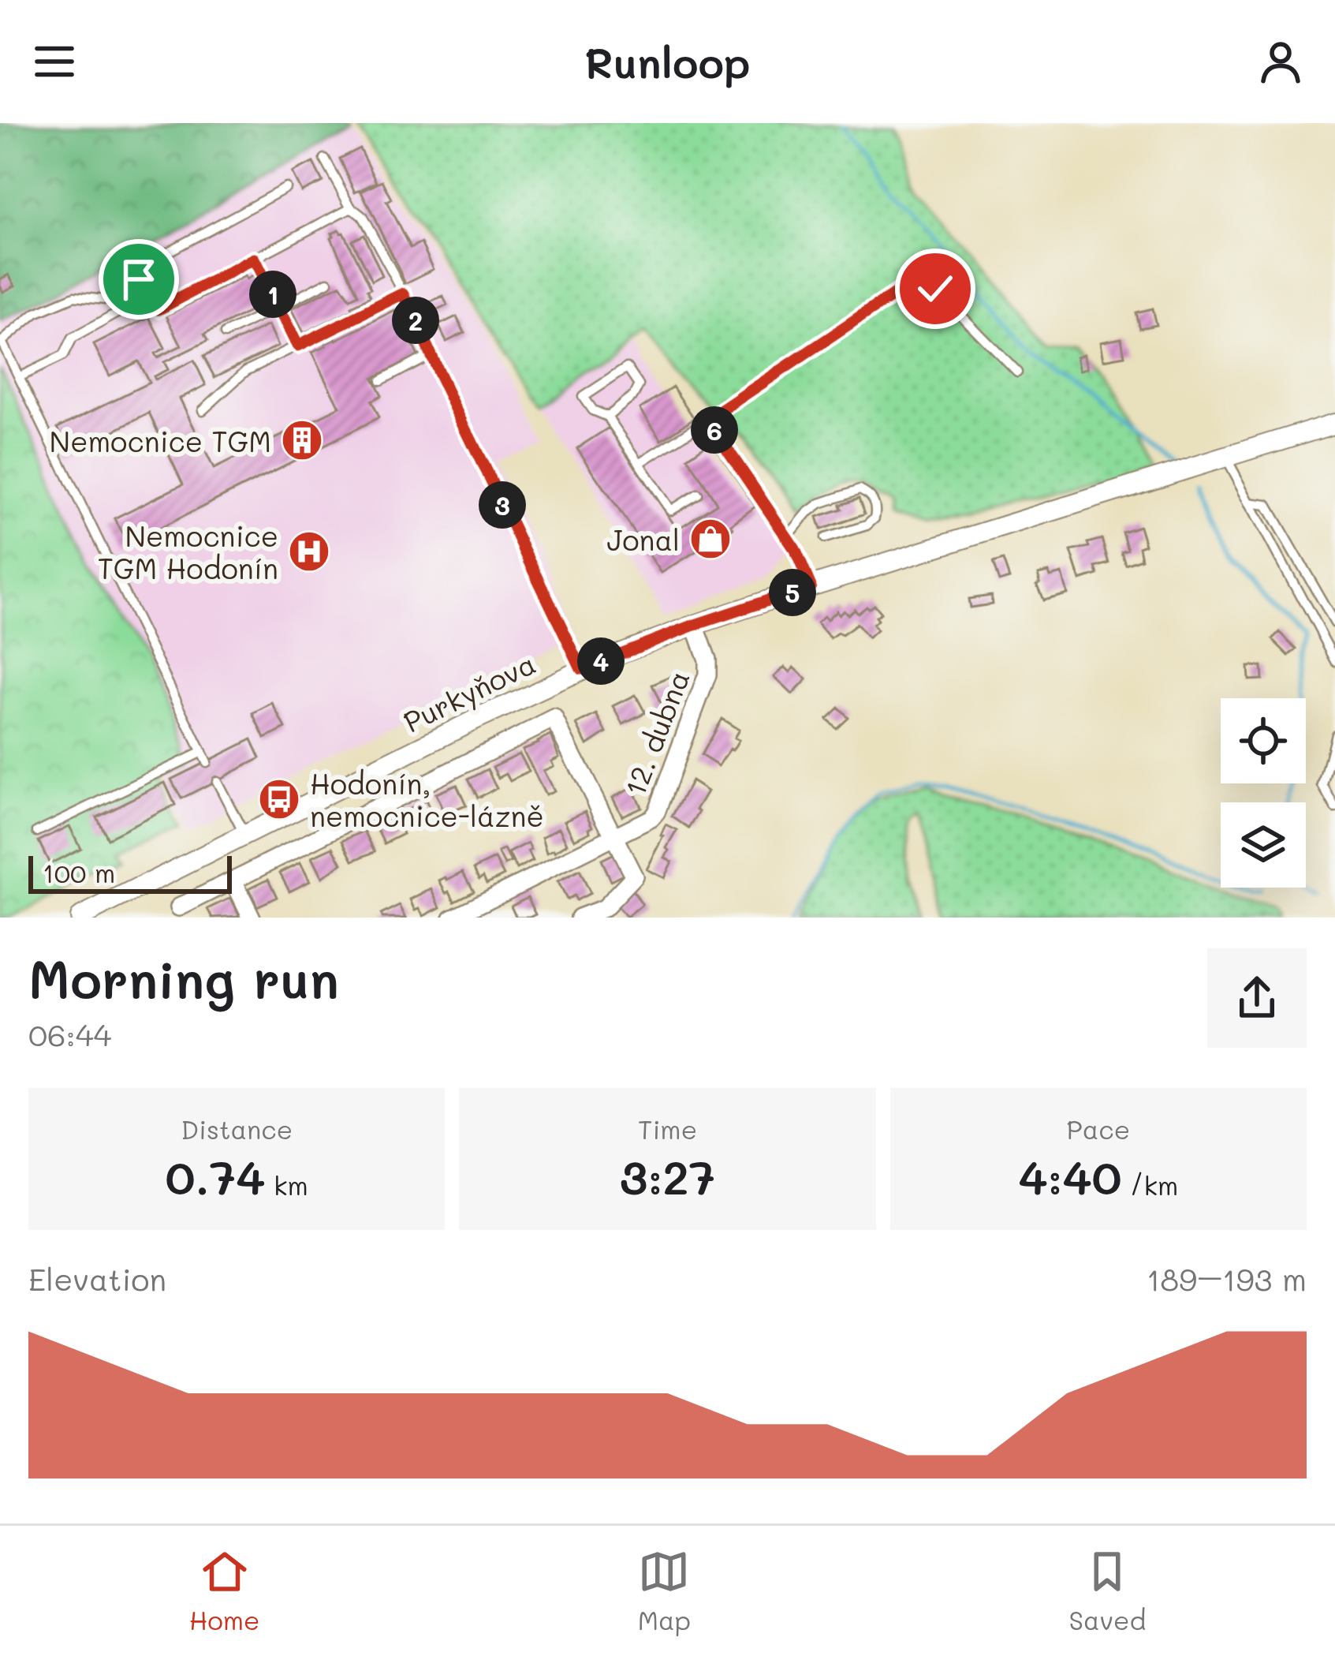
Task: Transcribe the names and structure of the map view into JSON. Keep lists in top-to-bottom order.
{
  "streets": {
    "street": ["Purkyňova", "12. dubna"]
  },
  "crossings": [
    ["Purkyňova", "12. dubna"]
  ],
  "places": {
    "building": ["Nemocnice TGM"],
    "shop": ["Jonal"],
    "hospital": ["Nemocnice TGM Hodonín"],
    "bus stop": ["Hodonín, nemocnice-lázně"]
  },
  "scale_bar": "100 m",
  "page": {
    "header": "Runloop",
    "pins": [
      "1",
      "2",
      "6",
      "3",
      "5",
      "4"
    ],
    "scale": "100 m",
    "heading": ["Morning run", "06:44"],
    "stats": [
      ["Distance", "0.74 km"],
      ["Time", "3:27"],
      ["Pace", "4:40 /km"]
    ],
    "chart": ["Elevation", "189–193 m"],
    "tabs": ["Home", "Map", "Saved"]
  }
}
